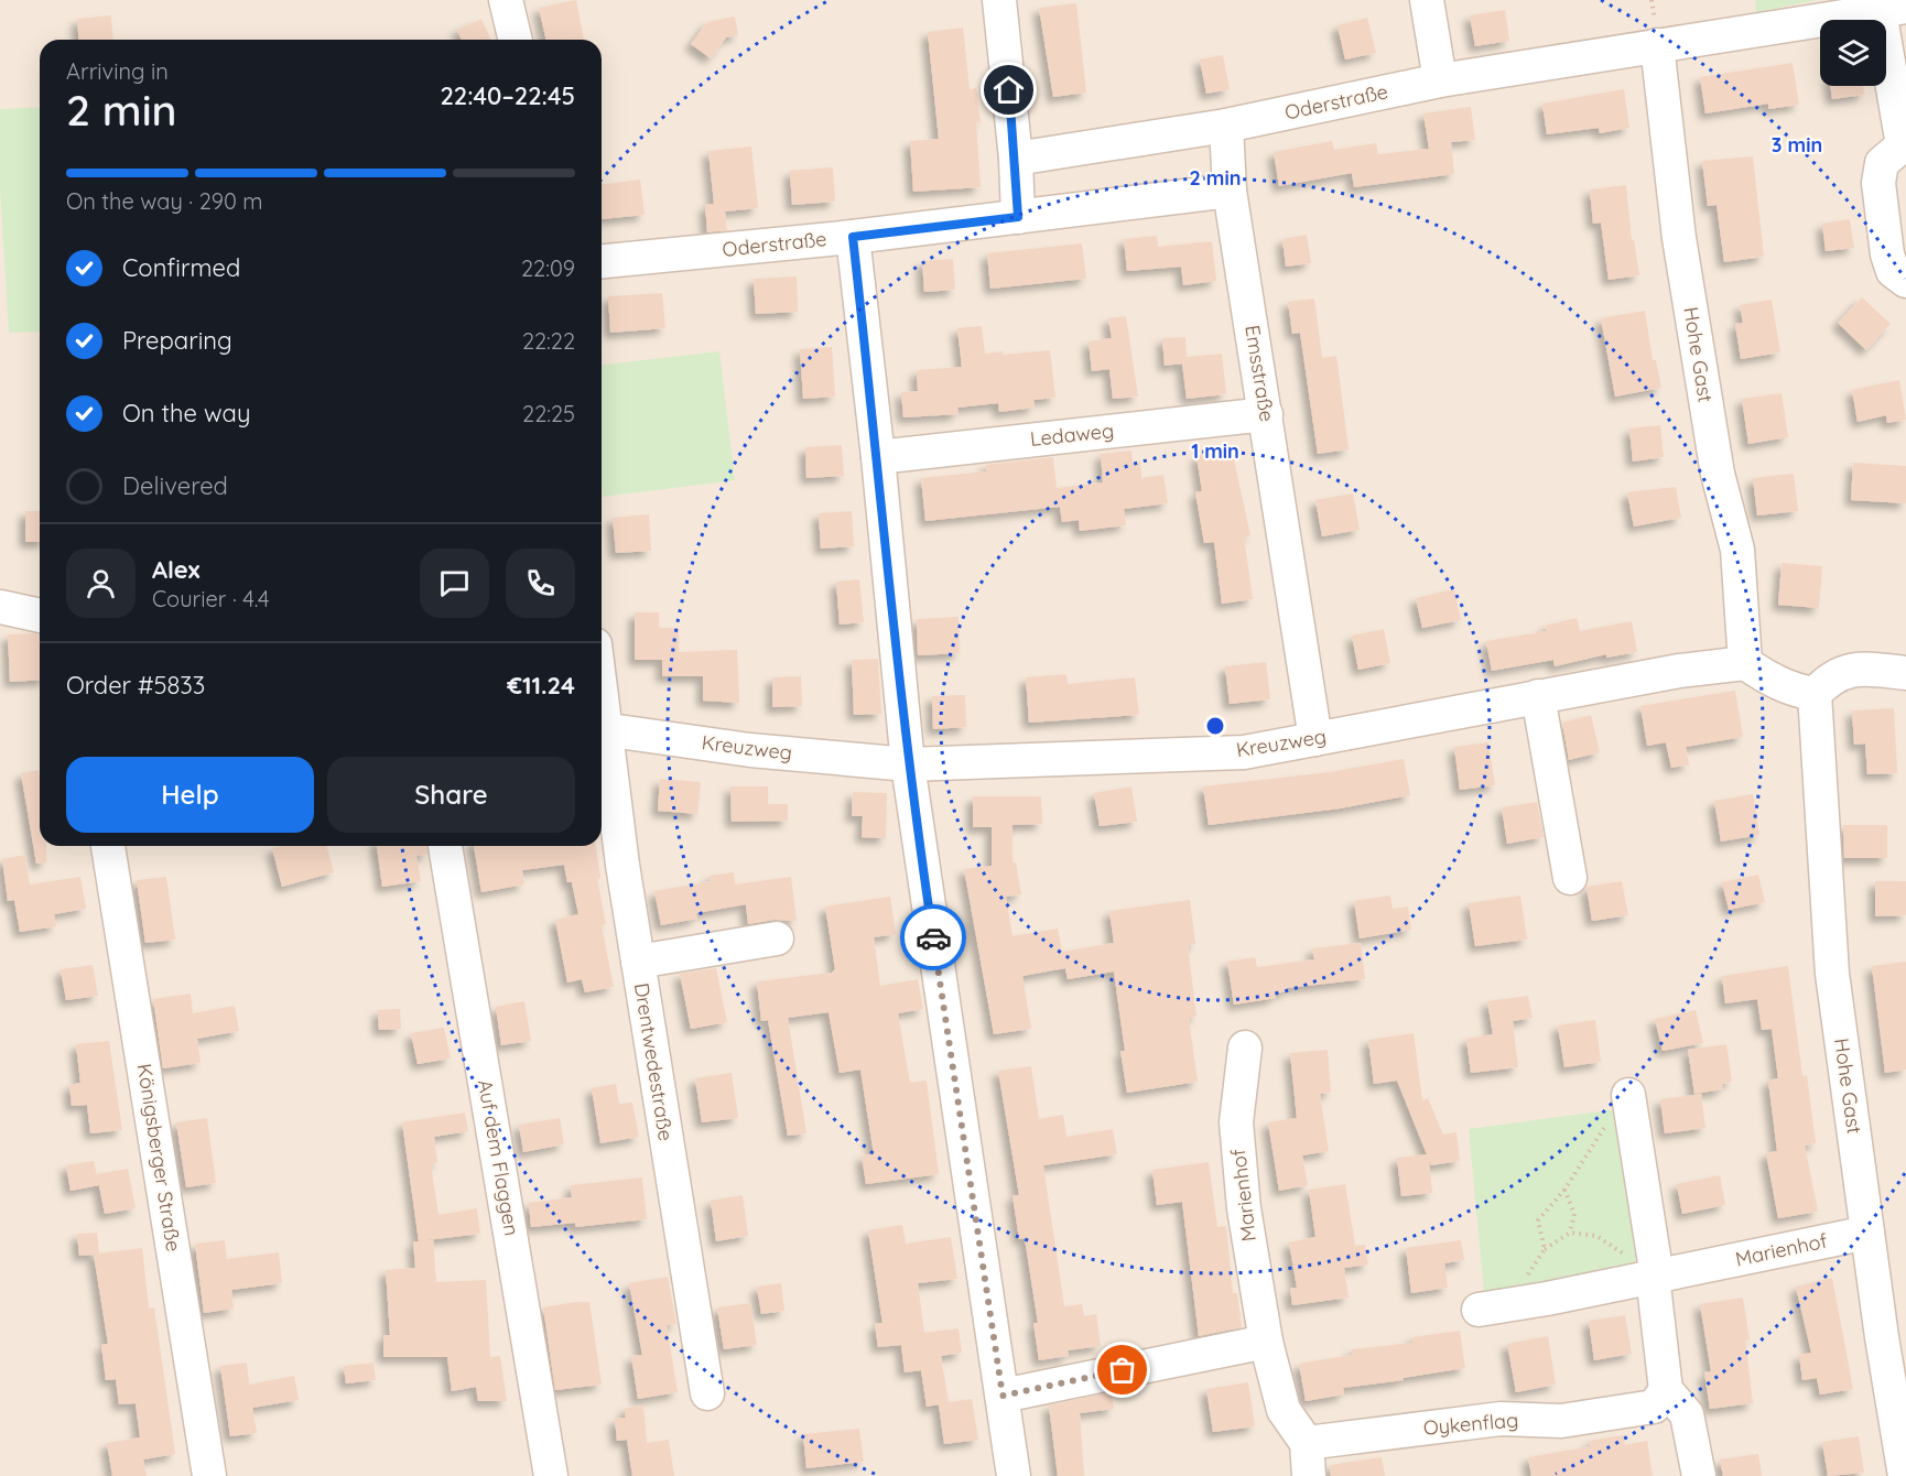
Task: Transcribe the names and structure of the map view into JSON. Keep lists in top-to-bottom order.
{
  "streets": {
    "street": [
      "Oderstraße",
      "Hohe Gast",
      "Emsstraße",
      "Ledaweg",
      "Kreuzweg",
      "Drentwedestraße",
      "Königsberger Straße",
      "Auf dem Flaggen",
      "Marienhof",
      "Oykenflag"
    ]
  },
  "crossings": [
    ["Oderstraße", "Hohe Gast"],
    ["Oderstraße", "Emsstraße"],
    ["Hohe Gast", "Kreuzweg"],
    ["Hohe Gast", "Marienhof"],
    ["Emsstraße", "Ledaweg"],
    ["Emsstraße", "Kreuzweg"],
    ["Marienhof", "Oykenflag"]
  ],
  "page": {
    "heading": ["2 min", "Arriving in", "22:40–22:45"],
    "panel": [
      "Alex",
      "Courier · 4.4",
      "Order #5833",
      "€11.24"
    ],
    "bar": "On the way · 290 m",
    "list": [
      ["Confirmed", "22:09"],
      ["Preparing", "22:22"],
      ["On the way", "22:25"],
      "Delivered"
    ],
    "buttons": ["Help", "Share"]
  },
  "rings": ["3 min", "2 min", "1 min"]
}
